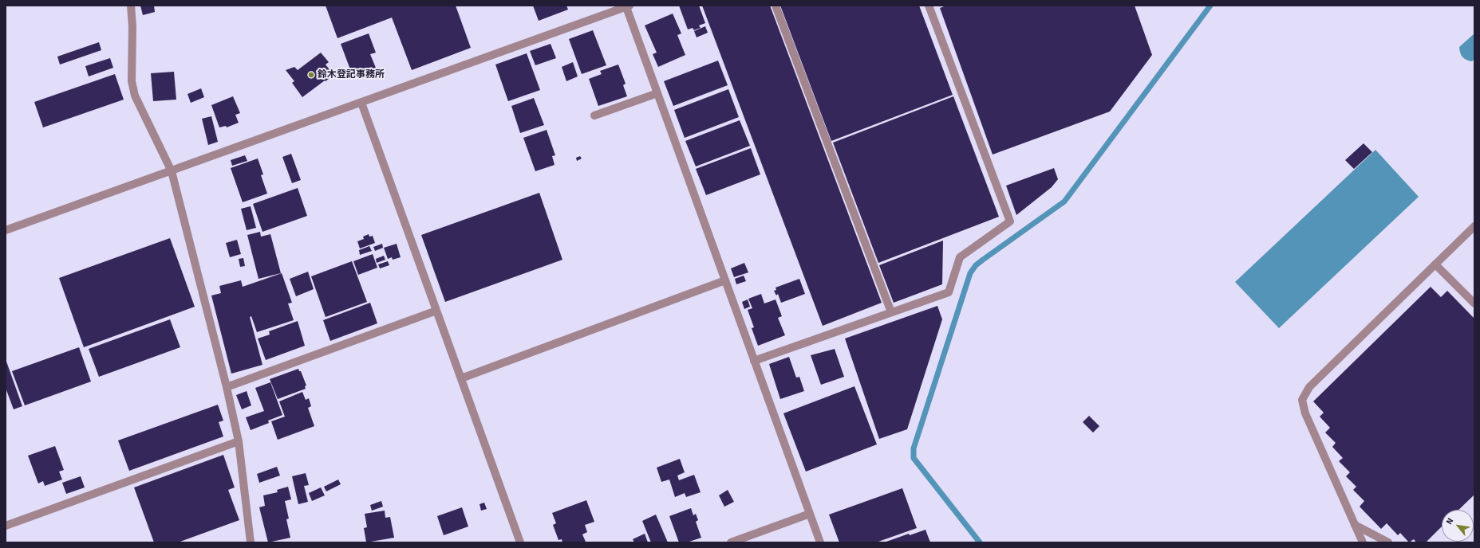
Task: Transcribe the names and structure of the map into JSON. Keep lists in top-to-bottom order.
{
  "places": ["鈴木登記事務所"],
  "north": "top left"
}
